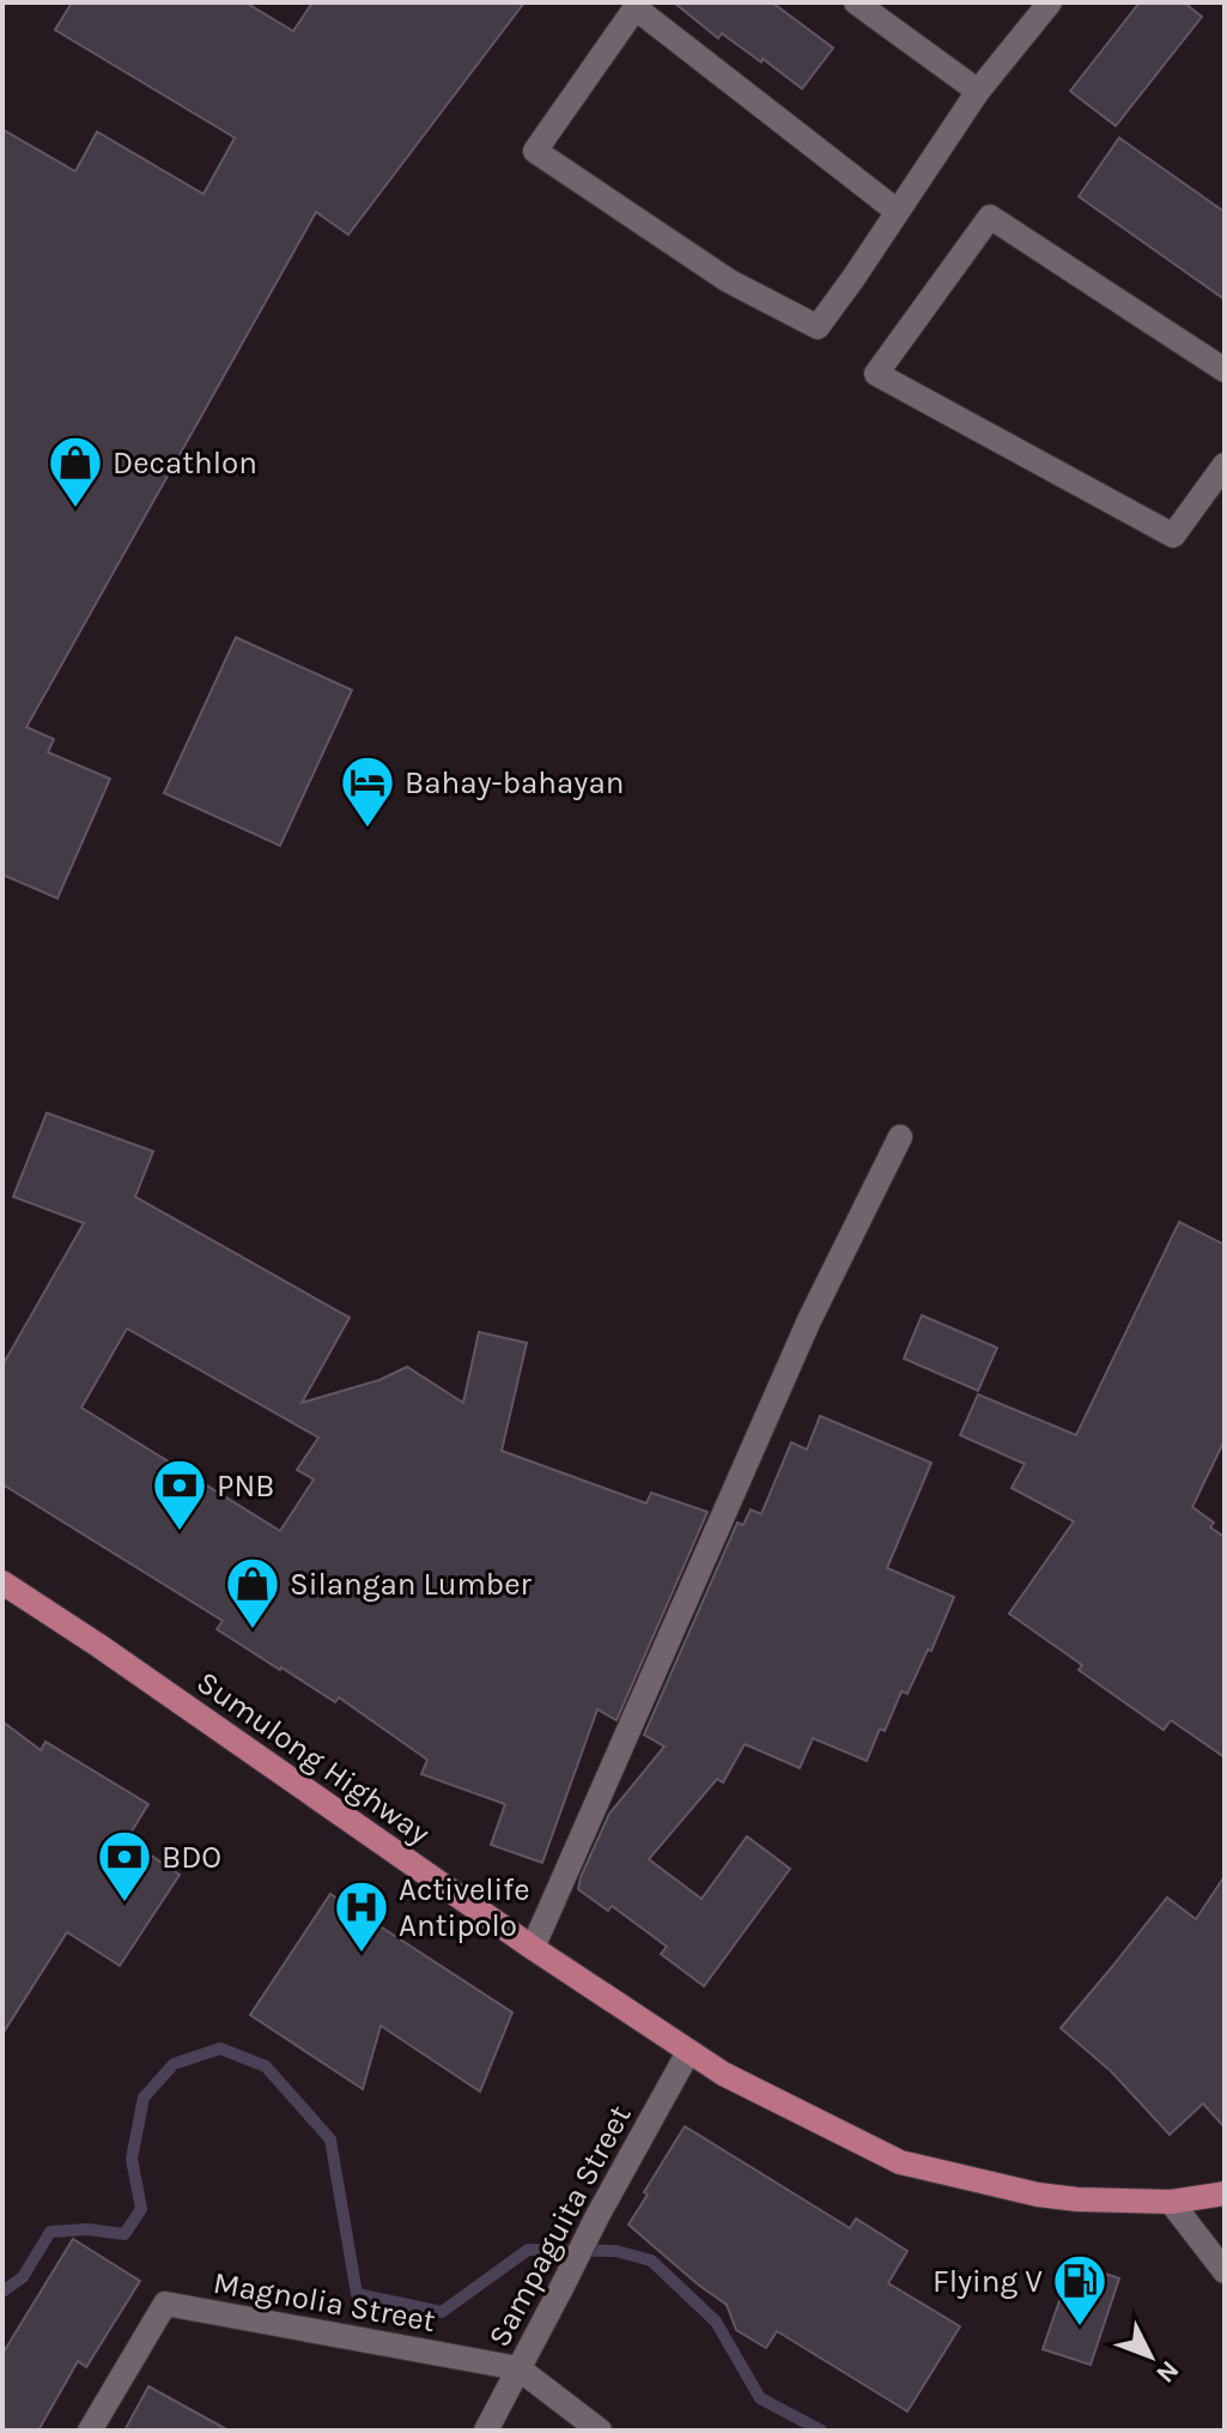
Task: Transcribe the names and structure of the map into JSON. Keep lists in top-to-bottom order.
{
  "streets": {
    "main road": ["Sumulong Highway"],
    "street": ["Sampaguita Street", "Magnolia Street"]
  },
  "crossings": [
    ["Sumulong Highway", "Sampaguita Street"],
    ["Sampaguita Street", "Magnolia Street"]
  ],
  "places": {
    "shop": ["Decathlon", "Silangan Lumber"],
    "hotel": ["Bahay-bahayan"],
    "bank": ["PNB", "BDO"],
    "hospital": ["Activelife Antipolo"],
    "fuel station": ["Flying V"]
  },
  "north": "bottom right"
}
